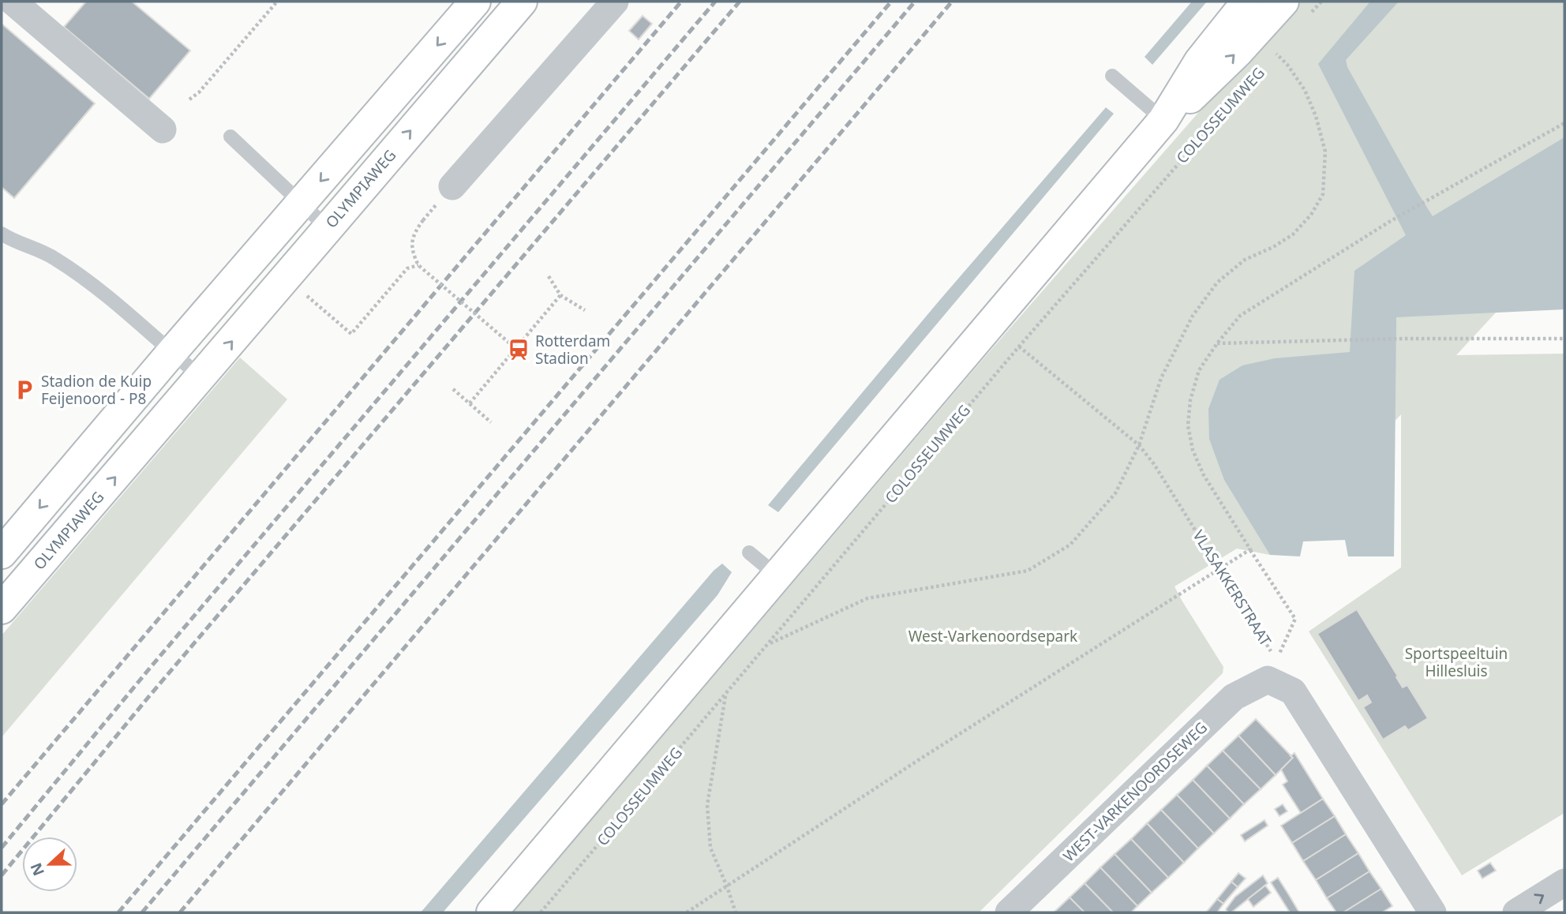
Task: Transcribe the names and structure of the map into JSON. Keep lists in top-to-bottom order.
{
  "streets": {
    "main road": ["COLOSSEUMWEG", "OLYMPIAWEG"],
    "street": ["WEST-VARKENOORDSEWEG"],
    "path": ["VLASAKKERSTRAAT"]
  },
  "crossings": [
    ["COLOSSEUMWEG", "VLASAKKERSTRAAT"],
    ["VLASAKKERSTRAAT", "WEST-VARKENOORDSEWEG"]
  ],
  "parks": ["West-Varkenoordsepark", "Sportspeeltuin Hillesluis"],
  "places": {
    "station": ["Rotterdam Stadion"],
    "parking": ["Stadion de Kuip Feijenoord - P8"]
  },
  "north": "left"
}
